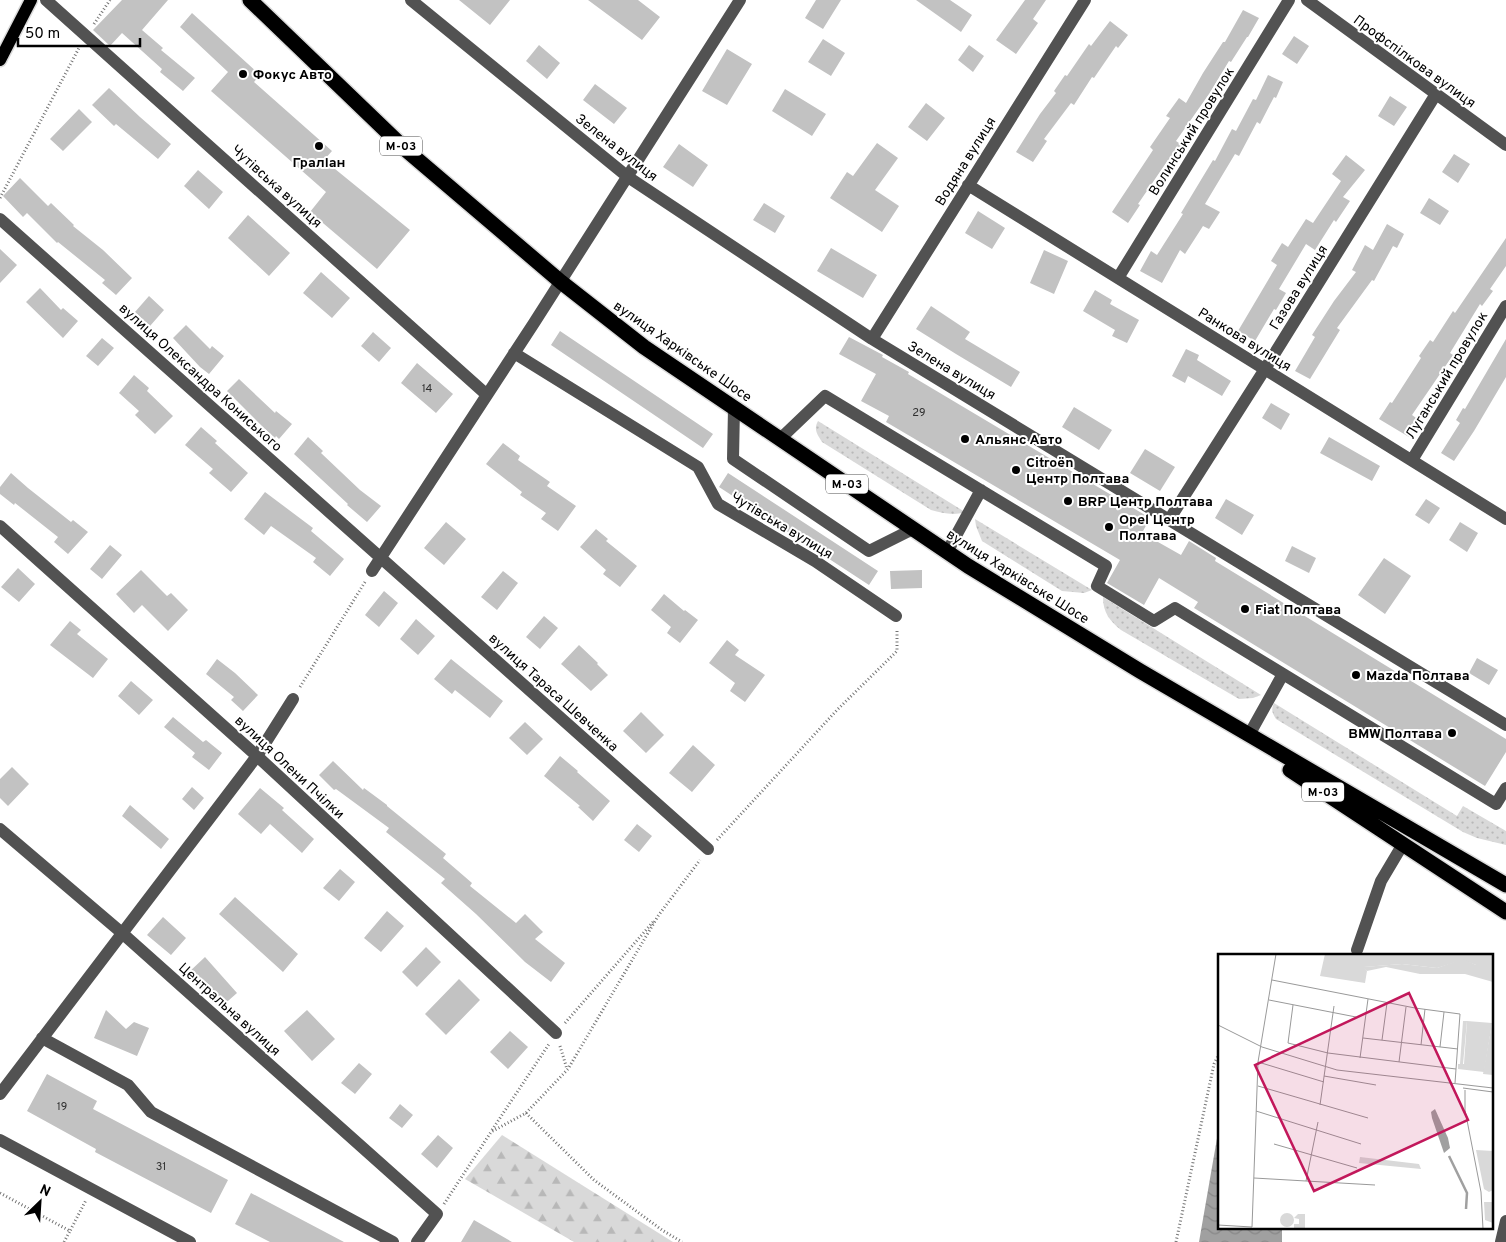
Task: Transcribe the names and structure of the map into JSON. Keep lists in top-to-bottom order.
{
  "streets": {
    "highway": ["М-03", "вулиця Харківське Шосе"],
    "street": [
      "Профспілкова вулиця",
      "Волинський провулок",
      "Зелена вулиця",
      "Водяна вулиця",
      "Чутівська вулиця",
      "Газова вулиця",
      "Ранкова вулиця",
      "Луганський провулок",
      "вулиця Олександра Кониського",
      "вулиця Тараса Шевченка",
      "вулиця Олени Пчілки",
      "Центральна вулиця"
    ]
  },
  "crossings": [
    ["Профспілкова вулиця", "Газова вулиця"],
    ["Волинський провулок", "Ранкова вулиця"],
    ["Зелена вулиця", "Водяна вулиця"],
    ["Зелена вулиця", "Газова вулиця"],
    ["Водяна вулиця", "Ранкова вулиця"],
    ["Газова вулиця", "Ранкова вулиця"],
    ["Ранкова вулиця", "Луганський провулок"],
    ["вулиця Олександра Кониського", "вулиця Тараса Шевченка"]
  ],
  "places": [
    "Фокус Авто",
    "Граліан",
    "Альянс Авто",
    "Citroën Центр Полтава",
    "BRP Центр Полтава",
    "Opel Центр Полтава",
    "Fiat Полтава",
    "Mazda Полтава",
    "BMW Полтава"
  ],
  "house_numbers": [
    "14",
    "29",
    "19",
    "31"
  ],
  "scale_bar": "50 m",
  "north": "top right"
}
